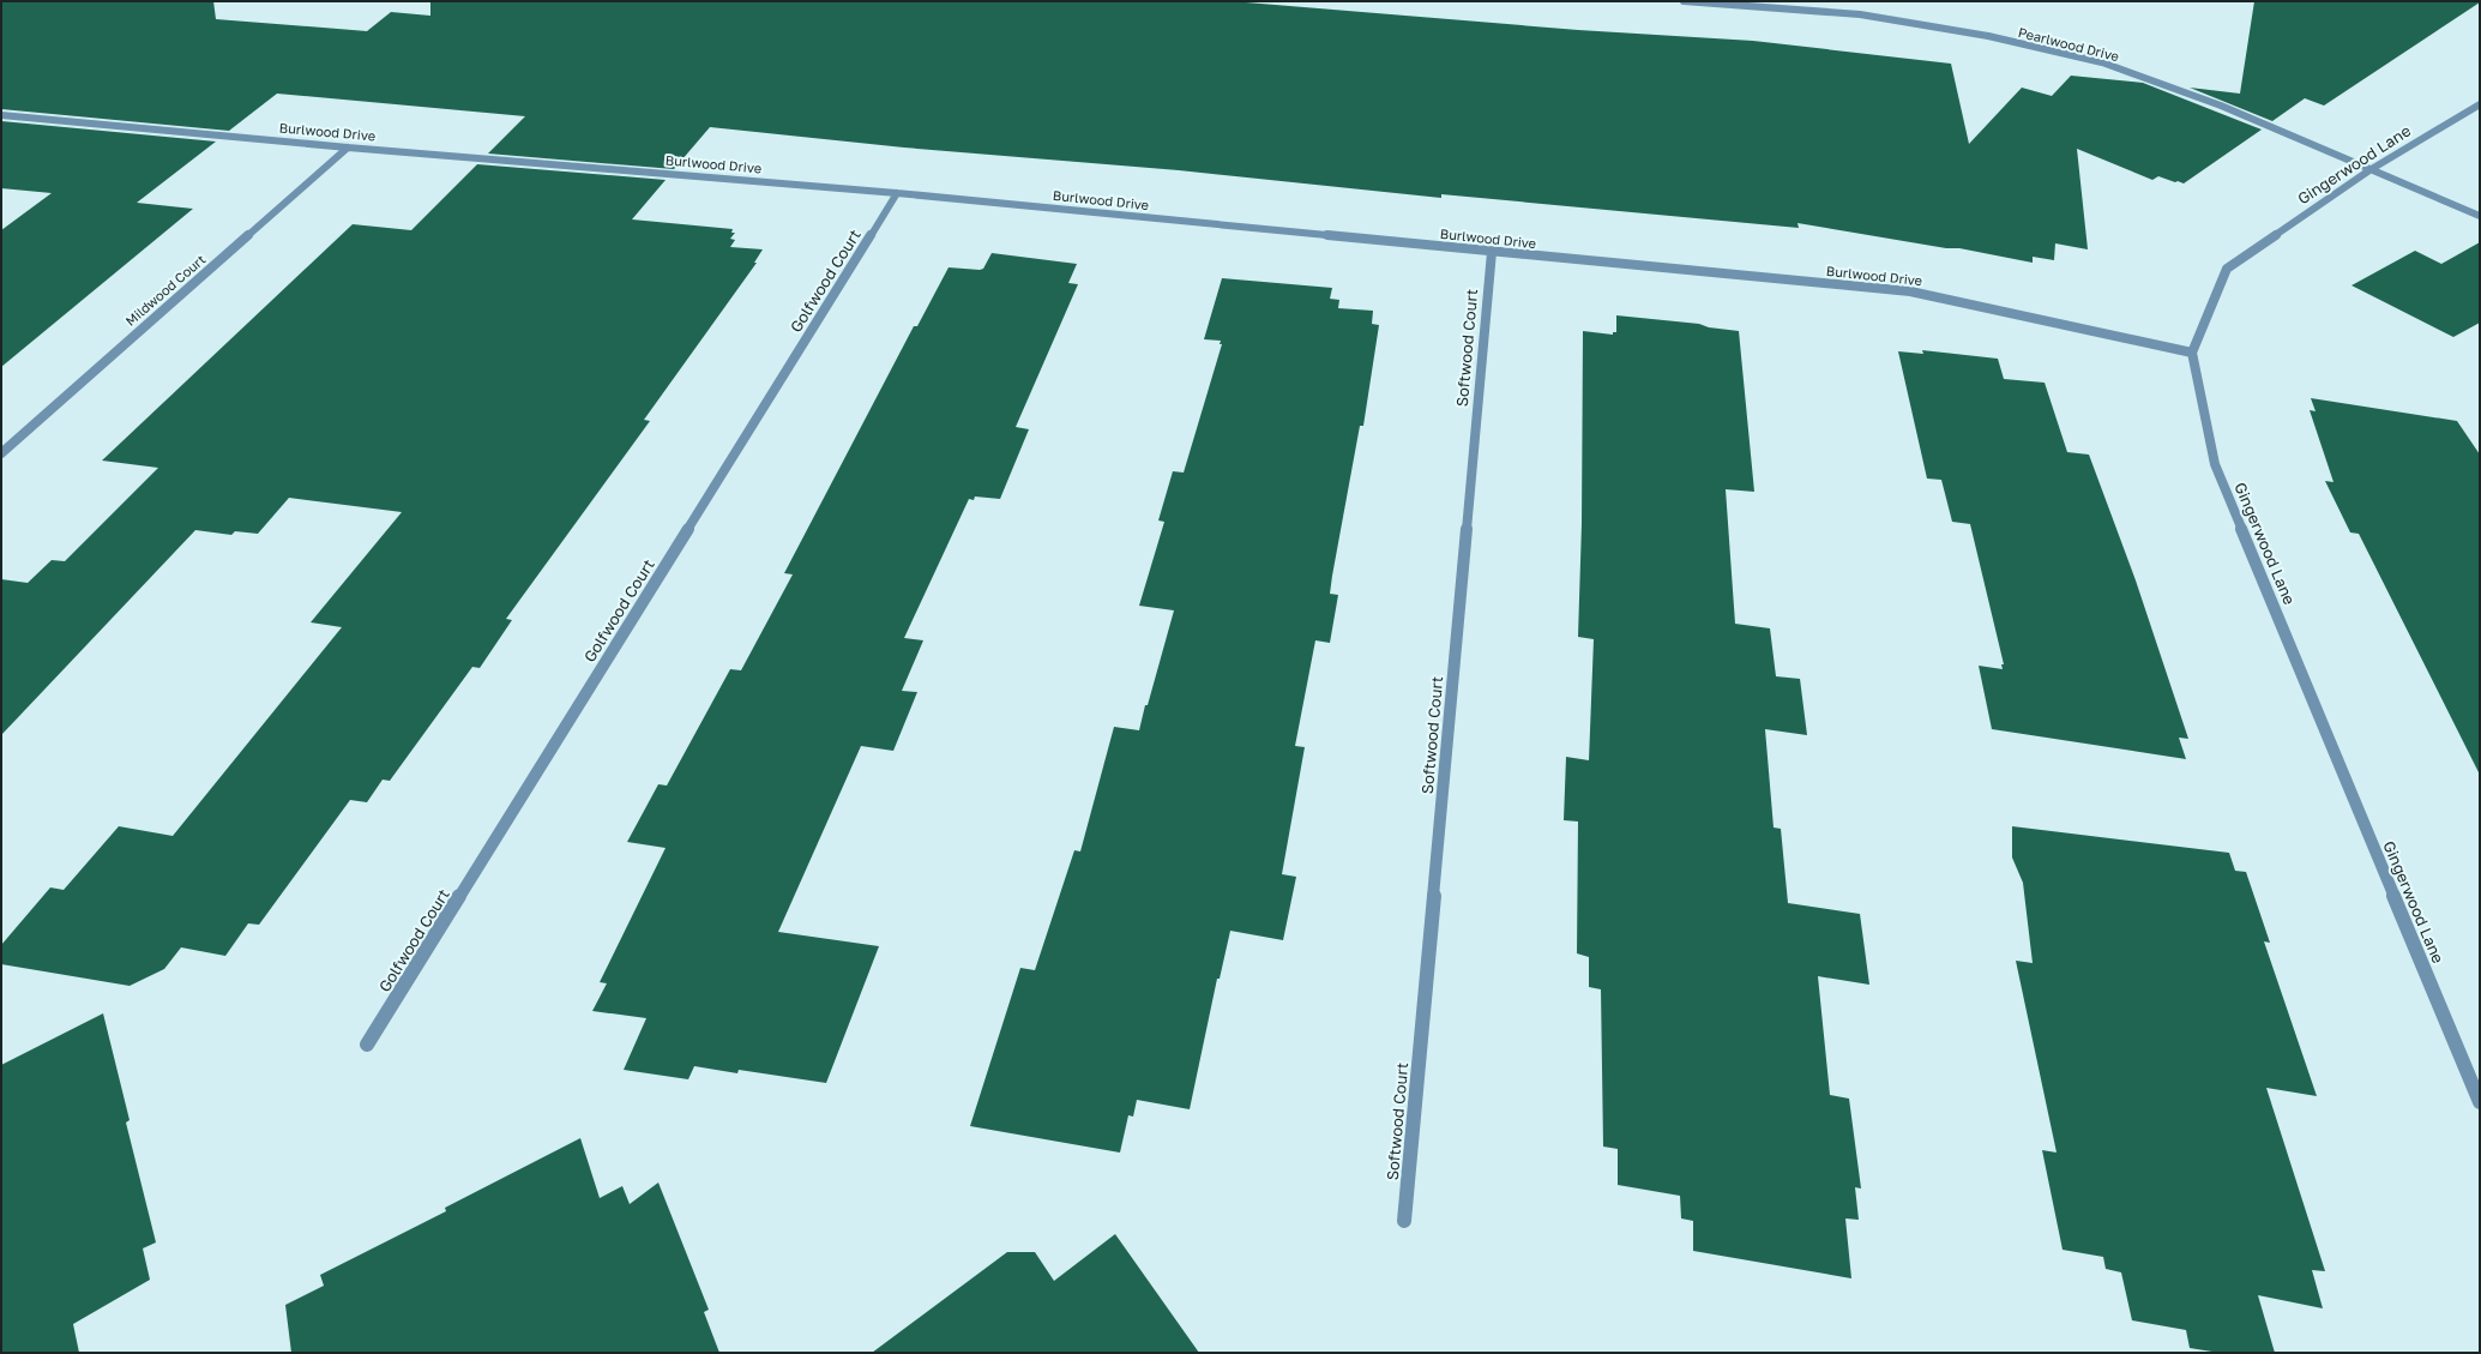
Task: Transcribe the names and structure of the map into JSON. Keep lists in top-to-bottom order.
{
  "streets": {
    "street": [
      "Pearlwood Drive",
      "Burlwood Drive",
      "Gingerwood Lane",
      "Golfwood Court",
      "Mildwood Court",
      "Softwood Court"
    ]
  },
  "crossings": [
    ["Pearlwood Drive", "Gingerwood Lane"],
    ["Burlwood Drive", "Gingerwood Lane"],
    ["Burlwood Drive", "Golfwood Court"],
    ["Burlwood Drive", "Mildwood Court"],
    ["Burlwood Drive", "Softwood Court"]
  ]
}
